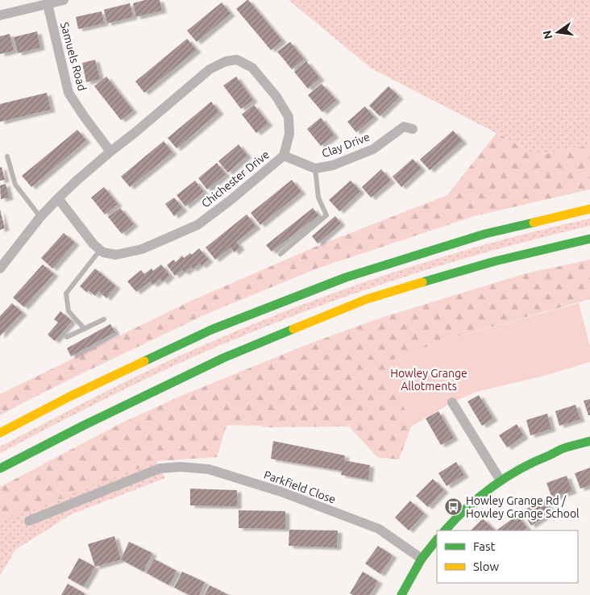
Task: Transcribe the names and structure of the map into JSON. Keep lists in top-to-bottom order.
{
  "streets": {
    "street": [
      "Samuels Road",
      "Clay Drive",
      "Chichester Drive",
      "Parkfield Close"
    ]
  },
  "crossings": [
    ["Samuels Road", "Chichester Drive"],
    ["Clay Drive", "Chichester Drive"]
  ],
  "parks": ["Howley Grange Allotments"],
  "places": {
    "bus stop": ["Howley Grange Rd / Howley Grange School"]
  },
  "legend": ["Fast", "Slow"],
  "north": "left"
}
